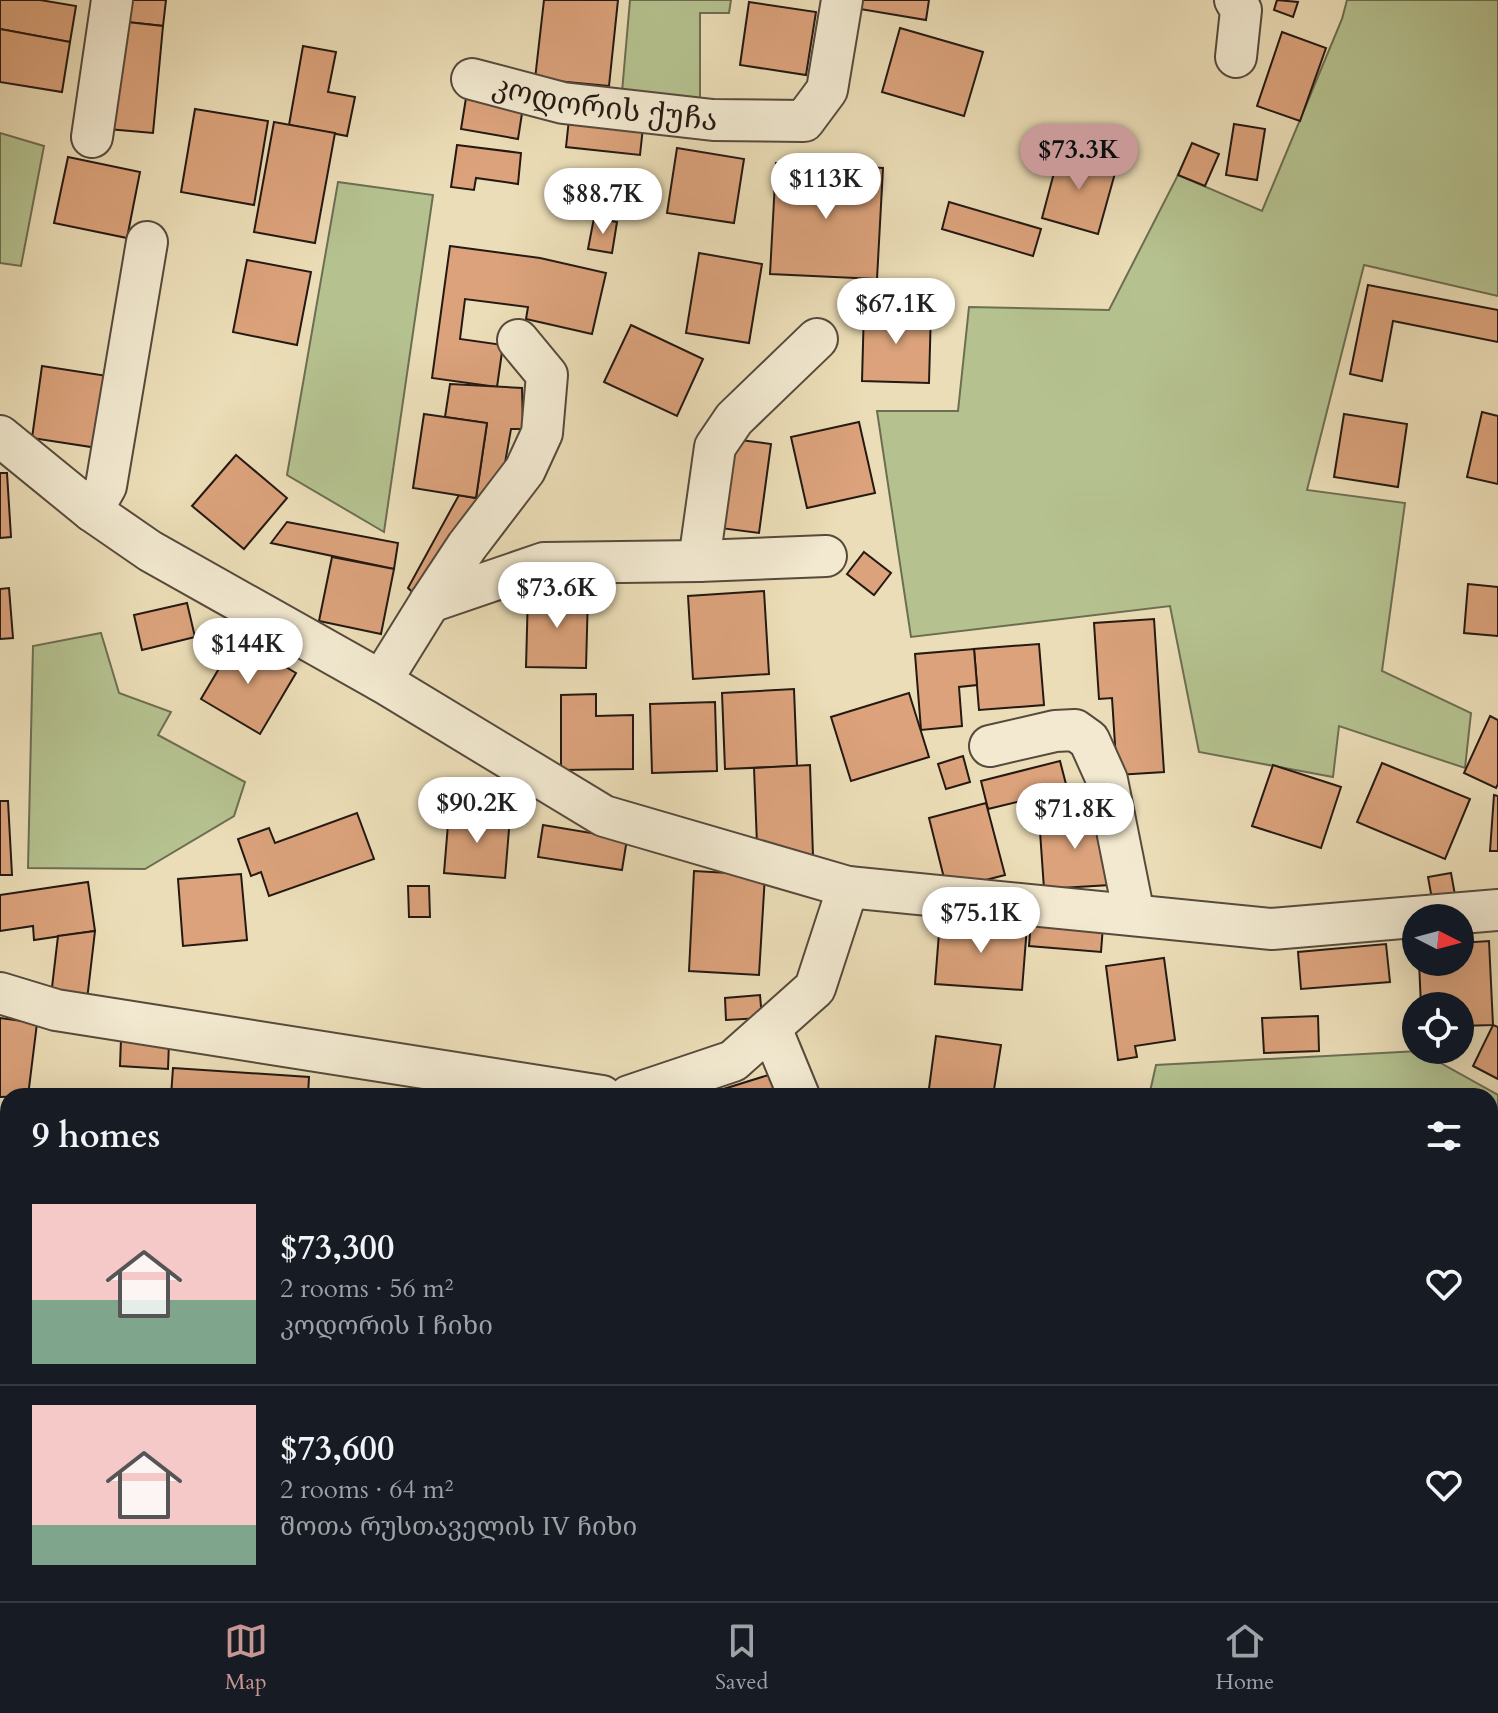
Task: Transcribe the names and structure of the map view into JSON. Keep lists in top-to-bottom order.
{
  "streets": {
    "street": ["კოდორის ქუჩა"]
  },
  "north": "right",
  "page": {
    "price": [
      "$73.3K",
      "$113K",
      "$88.7K",
      "$67.1K",
      "$73.6K",
      "$144K",
      "$90.2K",
      "$71.8K",
      "$75.1K"
    ],
    "heading": "9 homes",
    "list": [
      {
        "name": "$73,300",
        "note": "2 rooms · 56 m² · კოდორის I ჩიხი"
      },
      {
        "name": "$73,600",
        "note": "2 rooms · 64 m² · შოთა რუსთაველის IV ჩიხი"
      }
    ],
    "tabs": ["Map", "Saved", "Home"]
  }
}
